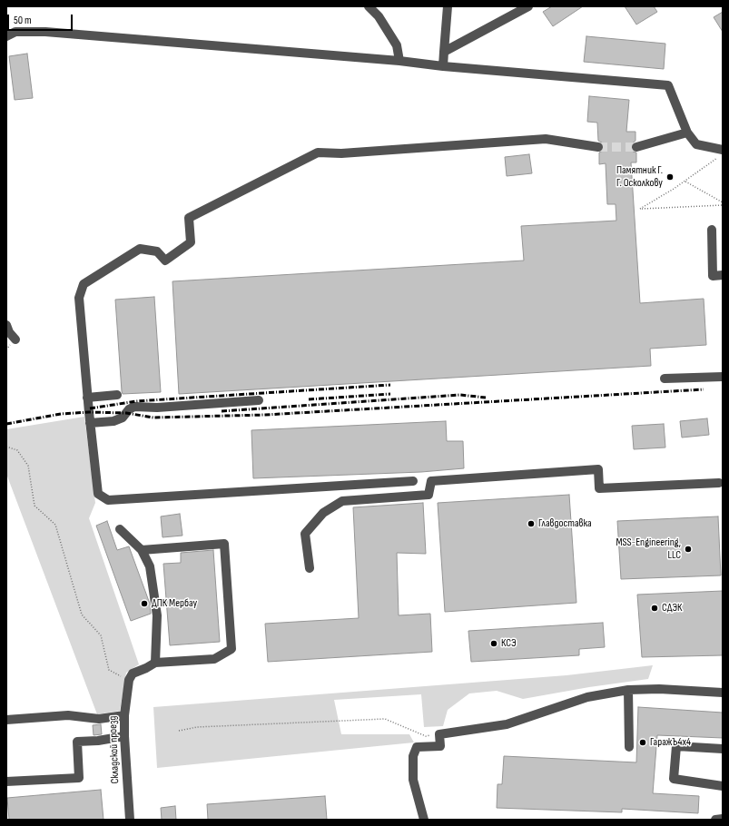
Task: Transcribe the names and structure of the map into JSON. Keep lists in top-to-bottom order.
{
  "streets": {
    "street": ["Складской проезд"]
  },
  "places": [
    "Памятник Г. Г. Осколкову",
    "Главдоставка",
    "MSS-Engineering, LLC",
    "ДПК Мербау",
    "СДЭК",
    "КСЭ",
    "ГаражЪ4х4"
  ],
  "scale_bar": "50 m"
}
